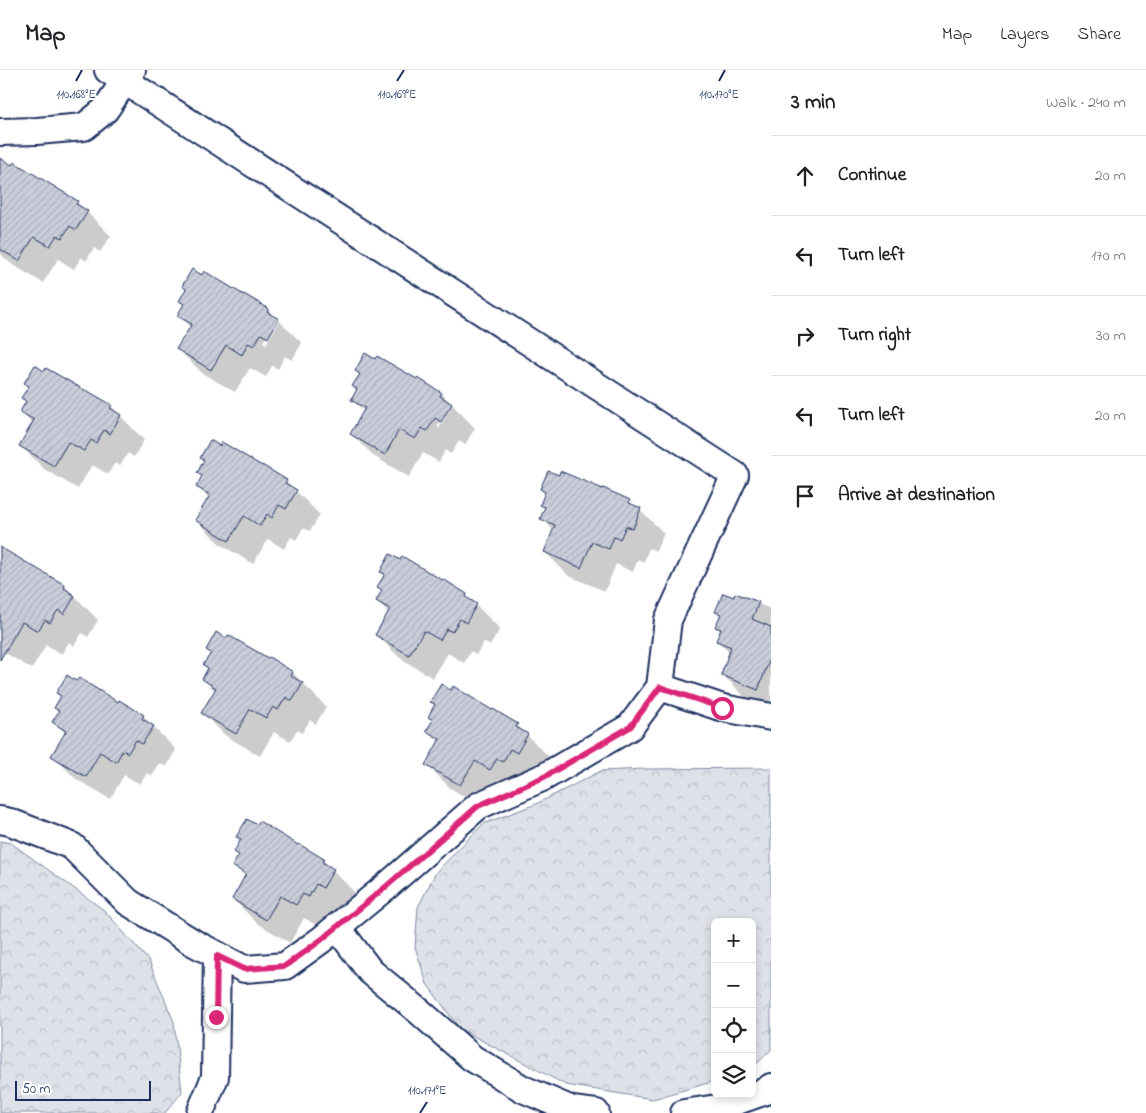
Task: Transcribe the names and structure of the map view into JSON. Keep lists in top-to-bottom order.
{
  "scale_bar": "50 m",
  "page": {
    "header": "Map",
    "nav": ["Map", "Layers", "Share"],
    "heading": ["3 min", "Walk · 240 m"],
    "list": [
      ["Continue", "20 m"],
      ["Turn left", "170 m"],
      ["Turn right", "30 m"],
      ["Turn left", "20 m"],
      "Arrive at destination"
    ],
    "map_buttons": ["+", "−"],
    "scale": "50 m"
  },
  "coordinates": [
    "110.168°E",
    "110.169°E",
    "110.170°E",
    "110.171°E"
  ]
}
